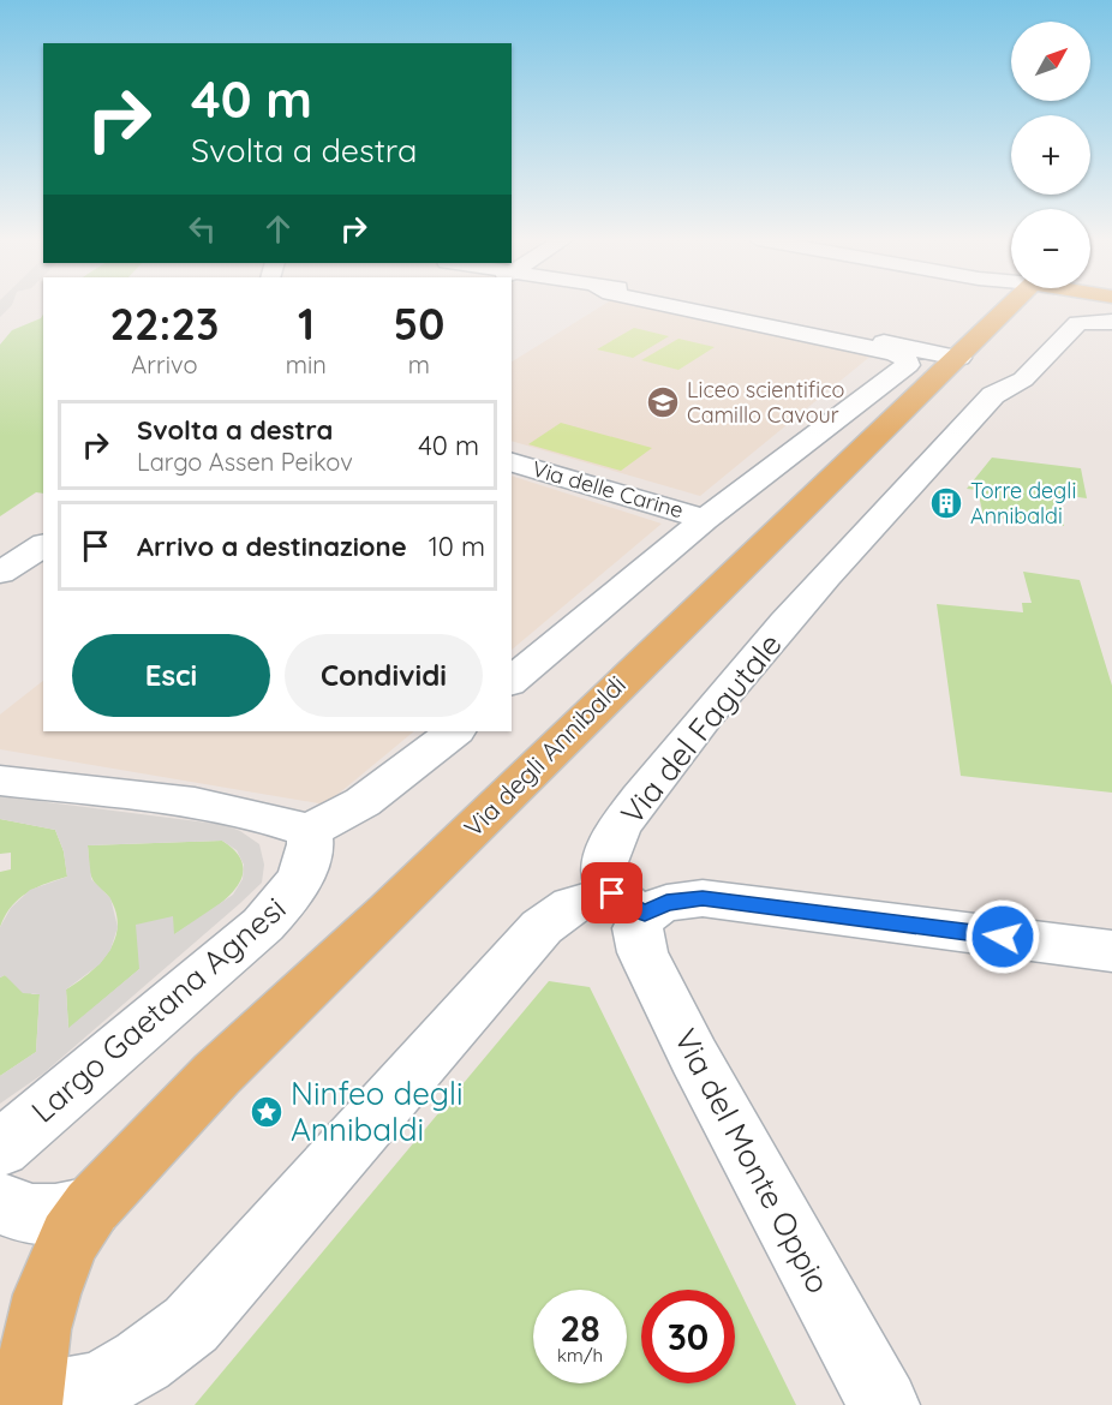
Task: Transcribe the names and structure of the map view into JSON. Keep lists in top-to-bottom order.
{
  "streets": {
    "main road": ["Via degli Annibaldi"],
    "street": [
      "Via delle Carine",
      "Via del Fagutale",
      "Largo Gaetana Agnesi",
      "Via del Monte Oppio"
    ]
  },
  "crossings": [
    ["Via del Fagutale", "Via del Monte Oppio"]
  ],
  "places": {
    "school or university": ["Liceo scientifico Camillo Cavour"],
    "building": ["Torre degli Annibaldi"],
    "place": ["Ninfeo degli Annibaldi"]
  },
  "north": "top right",
  "page": {
    "map_buttons": ["+", "−"],
    "turn": ["40 m", "Svolta a destra"],
    "eta": [
      "22:23",
      "Arrivo",
      "1",
      "min",
      "50",
      "m"
    ],
    "list": [
      {
        "name": "Svolta a destra",
        "note": "Largo Assen Peikov",
        "value": "40 m"
      },
      {
        "name": "Arrivo a destinazione",
        "value": "10 m"
      }
    ],
    "buttons": ["Esci", "Condividi"],
    "speed": "28 km/h",
    "limit": "30"
  }
}
